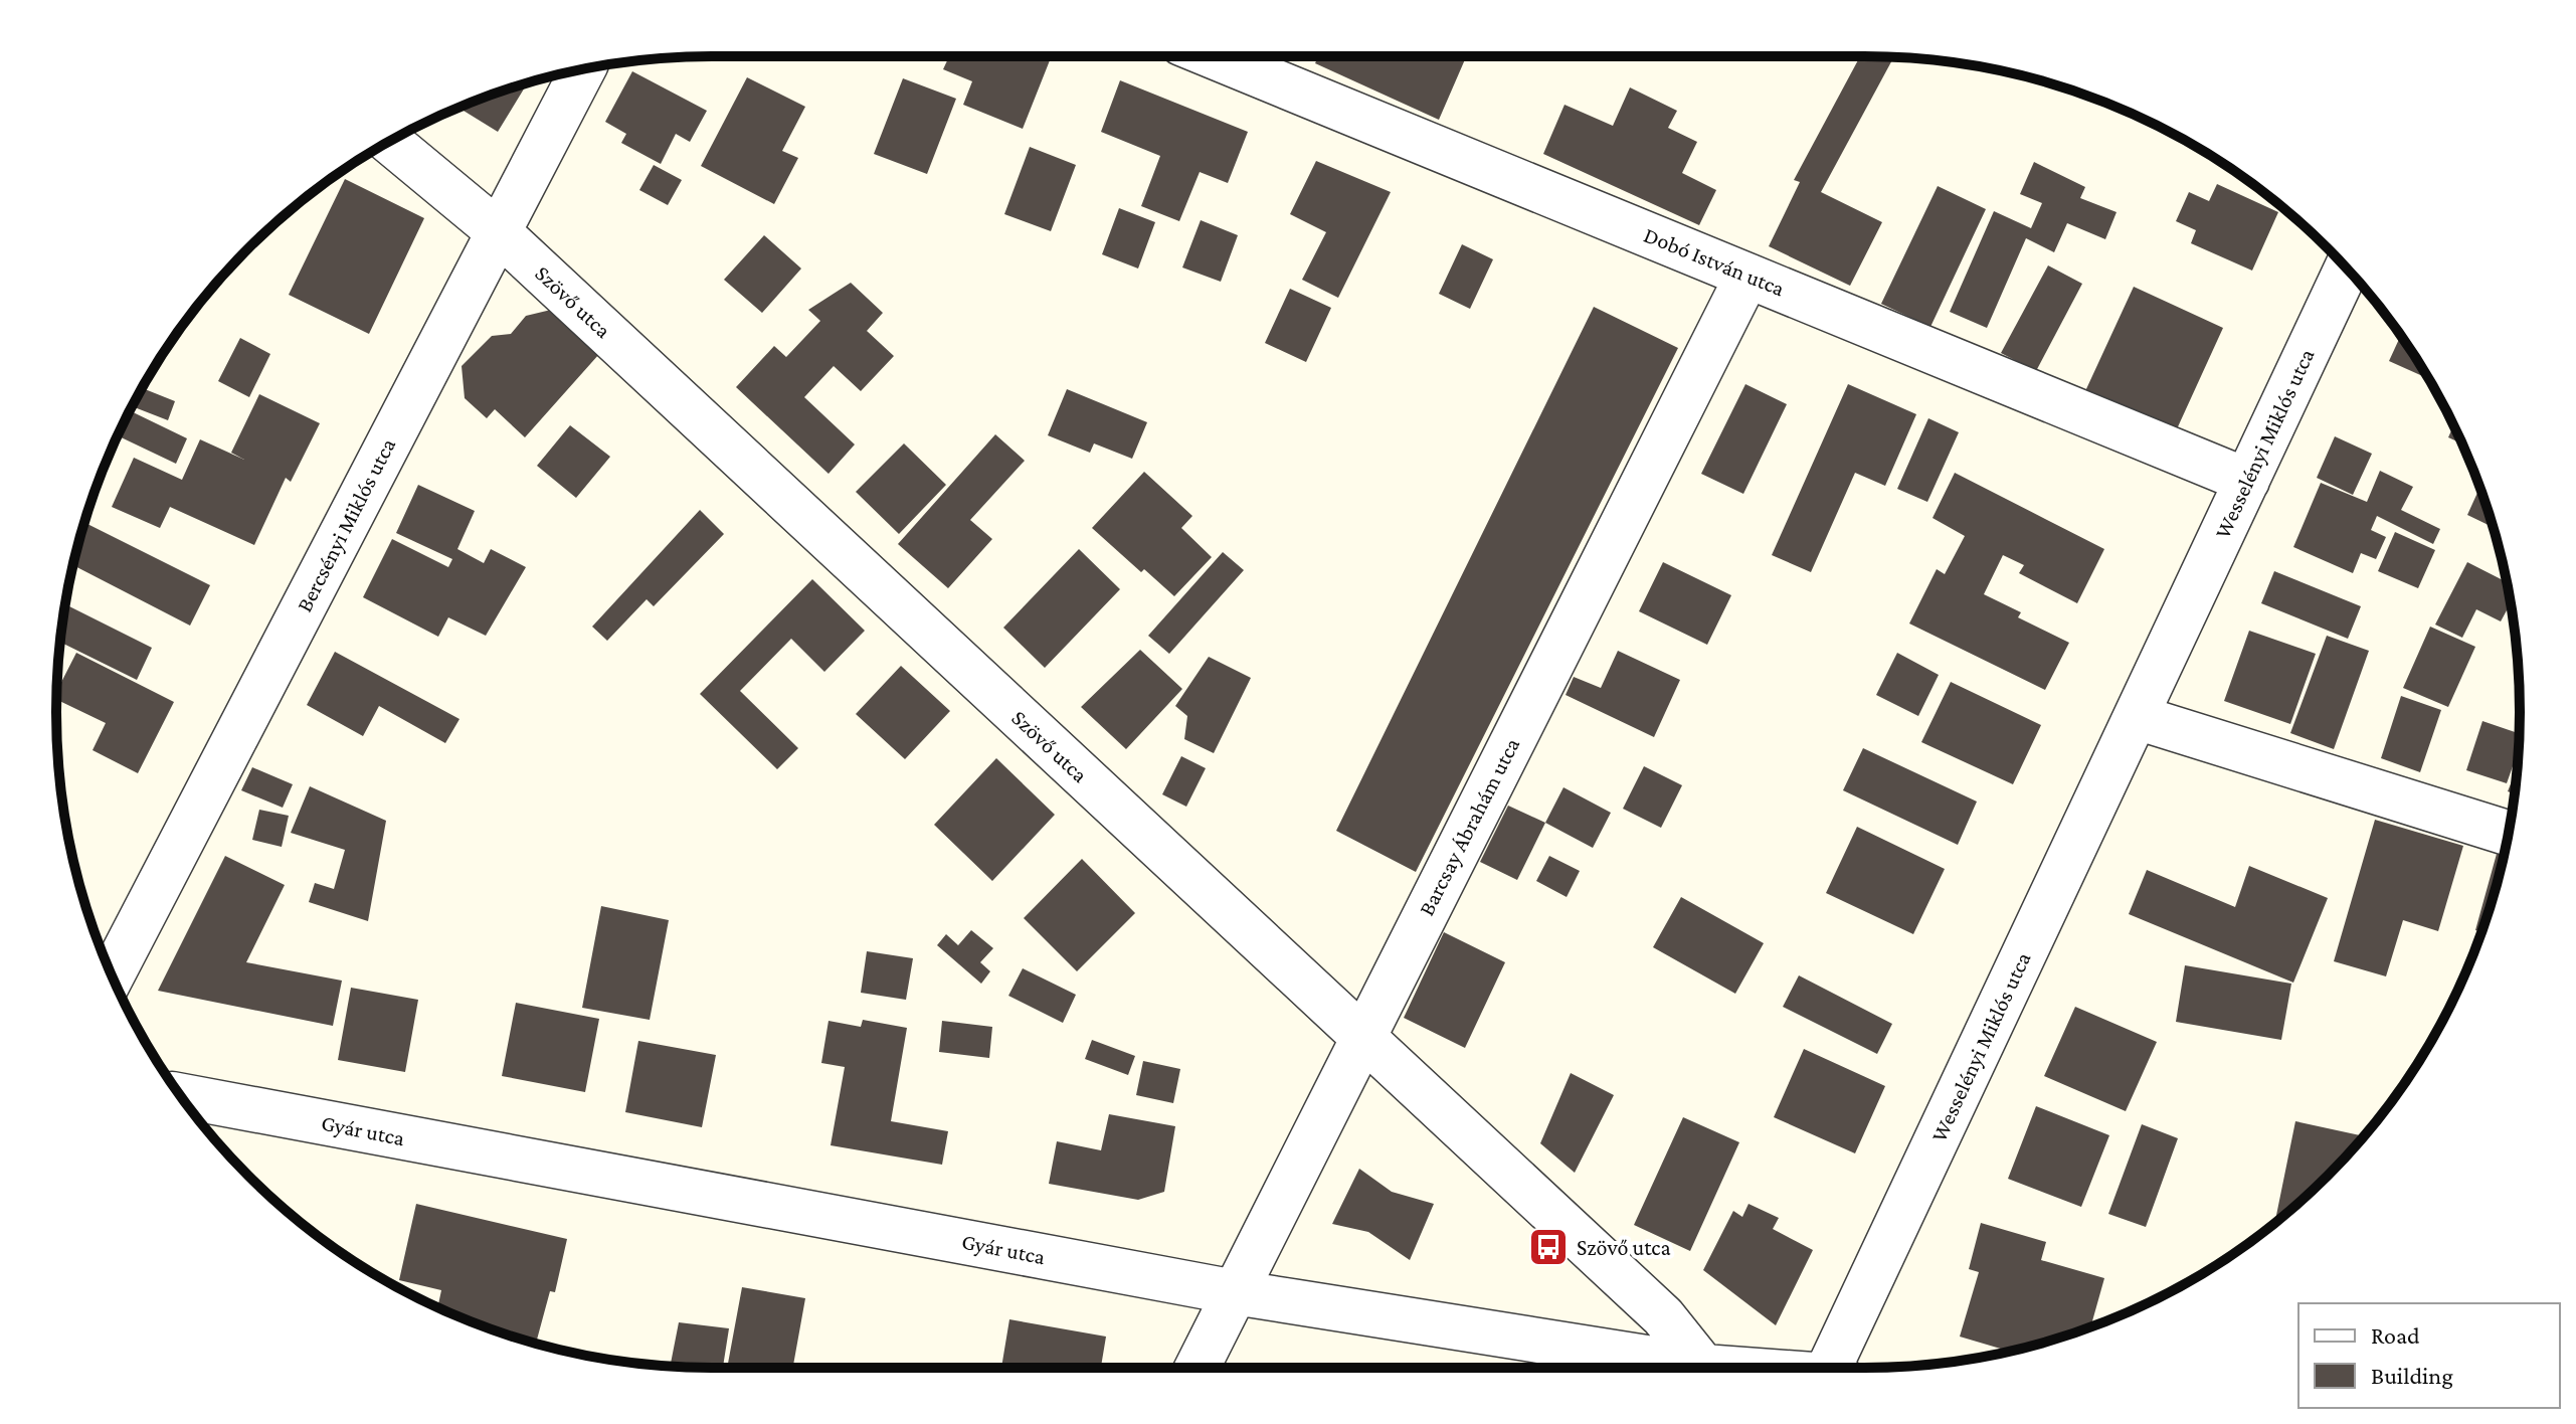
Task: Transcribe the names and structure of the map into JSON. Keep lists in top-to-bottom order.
{
  "streets": {
    "street": [
      "Dobó István utca",
      "Szövő utca",
      "Wesselényi Miklós utca",
      "Bercsényi Miklós utca",
      "Barcsay Ábrahám utca",
      "Gyár utca"
    ]
  },
  "crossings": [
    ["Dobó István utca", "Wesselényi Miklós utca"],
    ["Dobó István utca", "Barcsay Ábrahám utca"],
    ["Szövő utca", "Bercsényi Miklós utca"],
    ["Szövő utca", "Barcsay Ábrahám utca"],
    ["Szövő utca", "Gyár utca"],
    ["Barcsay Ábrahám utca", "Gyár utca"]
  ],
  "places": {
    "bus stop": ["Szövő utca"]
  },
  "legend": ["Road", "Building"]
}
